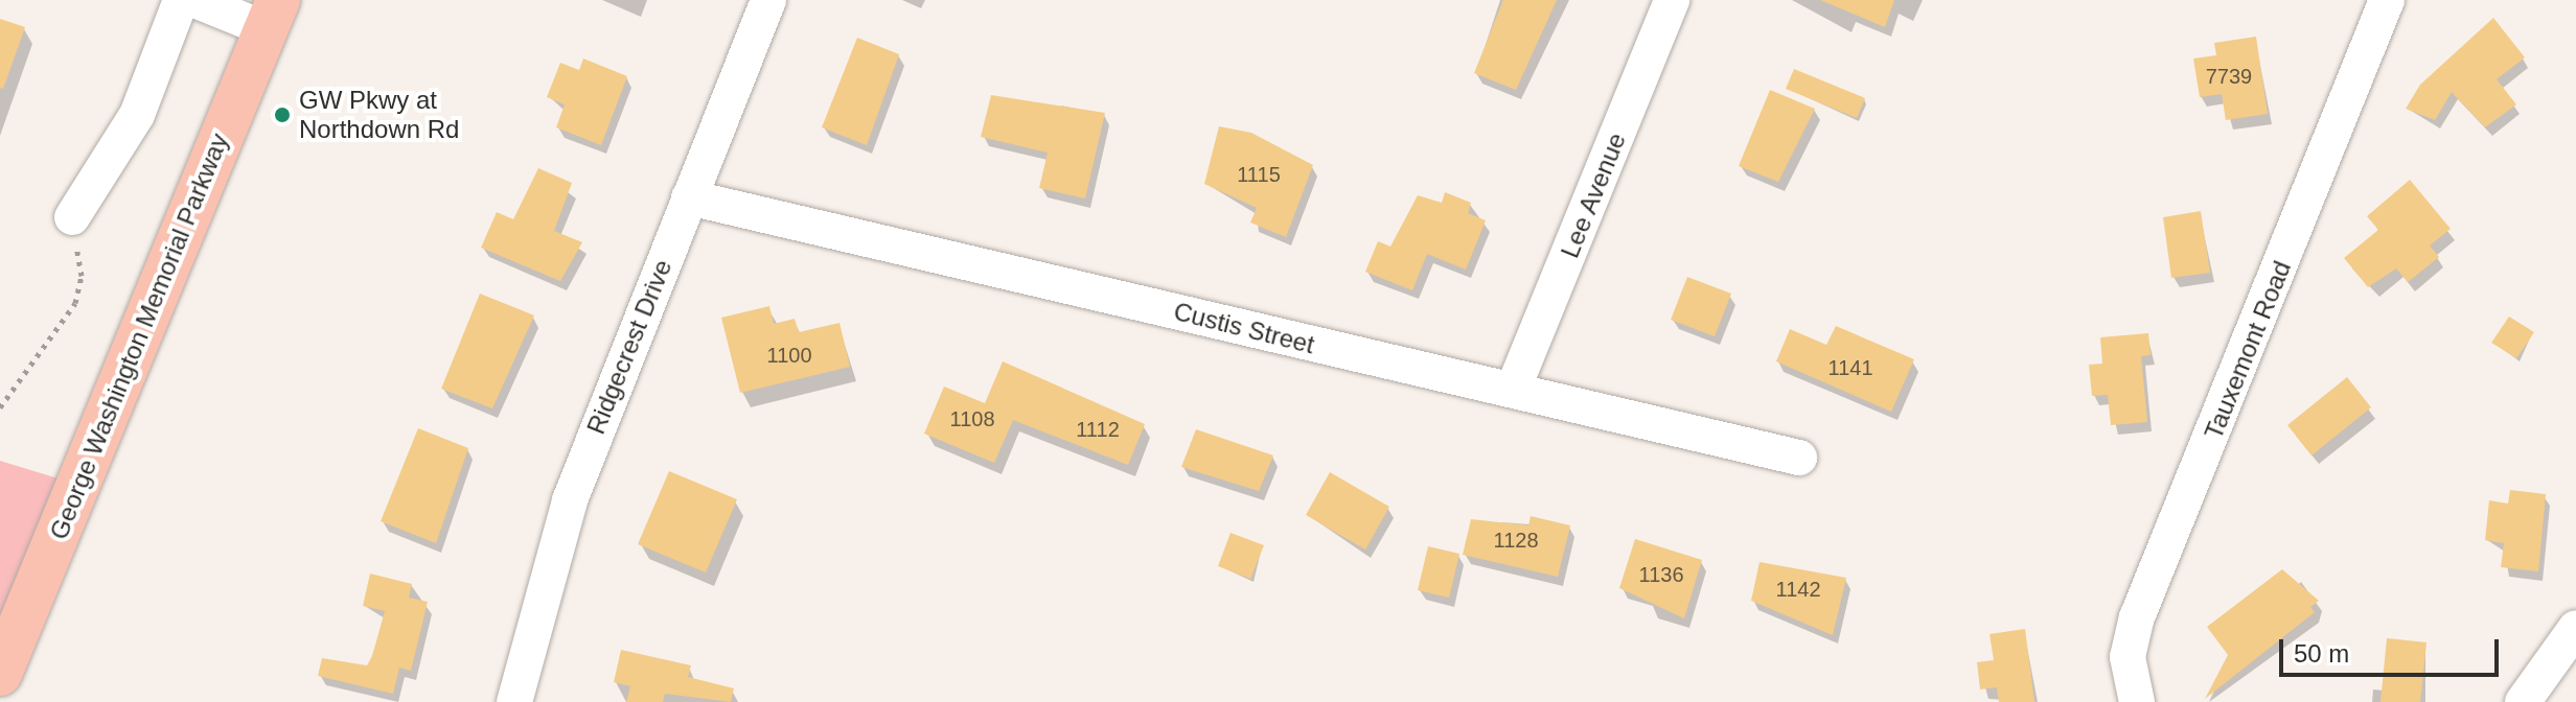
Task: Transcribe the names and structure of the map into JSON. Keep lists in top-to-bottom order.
{
  "streets": {
    "main road": ["George Washington Memorial Parkway"],
    "street": [
      "Lee Avenue",
      "Custis Street",
      "Ridgecrest Drive",
      "Tauxemont Road"
    ]
  },
  "crossings": [
    ["Lee Avenue", "Custis Street"],
    ["Custis Street", "Ridgecrest Drive"]
  ],
  "places": ["GW Pkwy at Northdown Rd"],
  "house_numbers": [
    "7739",
    "1115",
    "1100",
    "1141",
    "1108",
    "1112",
    "1128",
    "1136",
    "1142"
  ],
  "scale_bar": "50 m"
}
